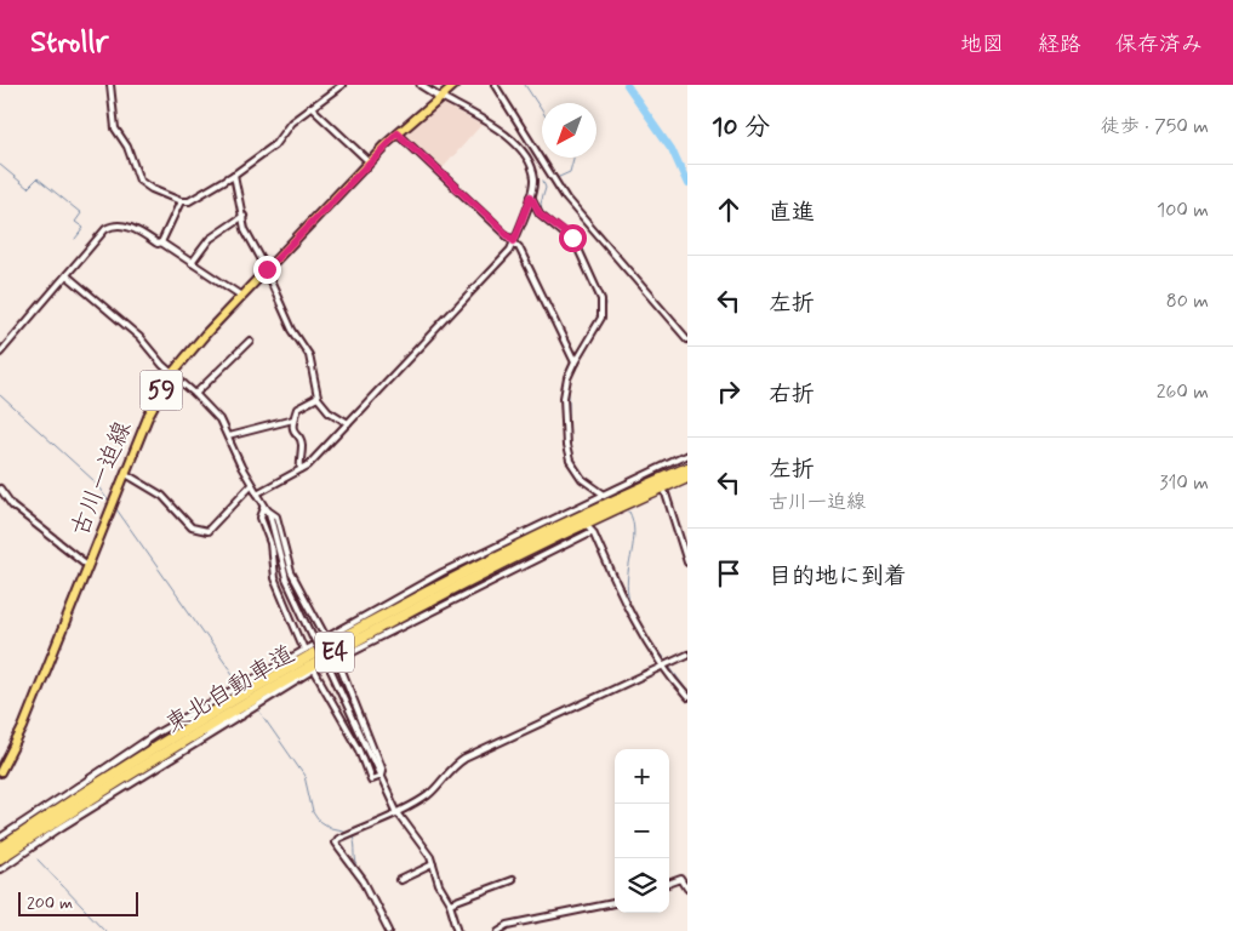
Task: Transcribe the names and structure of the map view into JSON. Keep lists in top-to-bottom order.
{
  "streets": {
    "highway": ["E4", "東北自動車道"],
    "main road": ["59", "古川一迫線"]
  },
  "scale_bar": "200 m",
  "north": "bottom left",
  "page": {
    "header": "Strollr",
    "nav": ["地図", "経路", "保存済み"],
    "heading": ["10 分", "徒歩 · 750 m"],
    "list": [
      ["直進", "100 m"],
      ["左折", "80 m"],
      ["右折", "260 m"],
      ["左折", "古川一迫線", "310 m"],
      "目的地に到着"
    ],
    "map_buttons": ["+", "−"],
    "scale": "200 m"
  }
}
